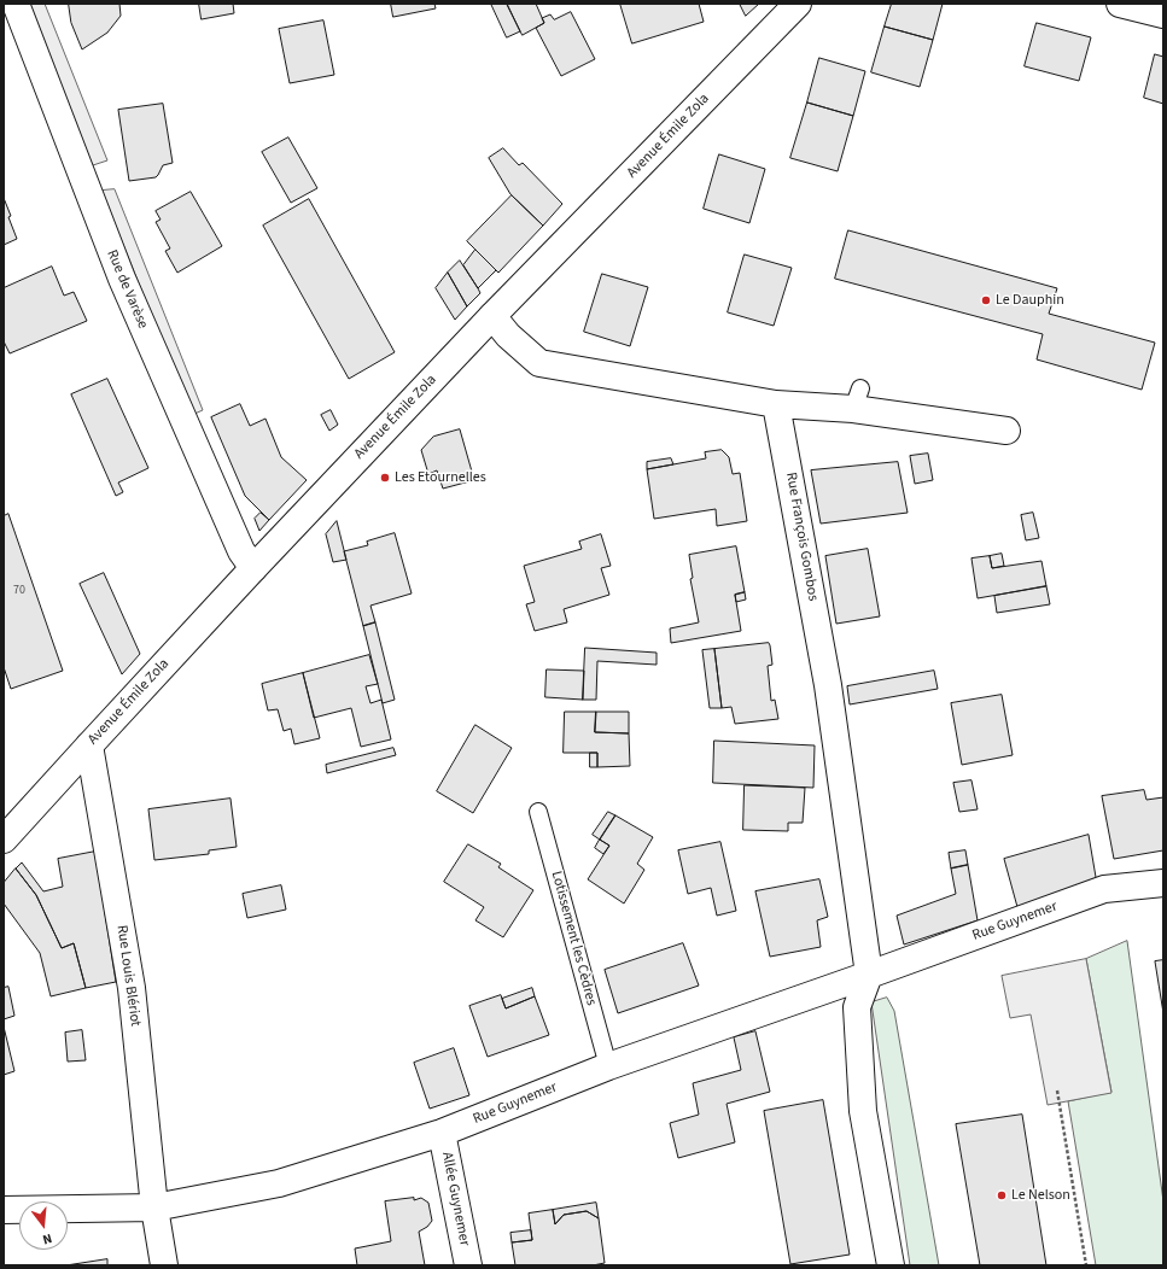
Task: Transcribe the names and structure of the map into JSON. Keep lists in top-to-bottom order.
{
  "streets": {
    "street": [
      "Avenue Émile Zola",
      "Rue de Varèse",
      "Rue François Gombos",
      "Rue Guynemer",
      "Rue Louis Blériot",
      "Allée Guynemer"
    ],
    "lane": ["Lotissement les Cèdres"]
  },
  "crossings": [
    ["Avenue Émile Zola", "Rue de Varèse"],
    ["Avenue Émile Zola", "Rue Louis Blériot"],
    ["Rue François Gombos", "Rue Guynemer"],
    ["Rue Guynemer", "Lotissement les Cèdres"],
    ["Rue Guynemer", "Rue Louis Blériot"],
    ["Rue Guynemer", "Allée Guynemer"]
  ],
  "places": ["Le Dauphin", "Les Etournelles", "Le Nelson"],
  "house_numbers": ["70"],
  "north": "bottom"
}
